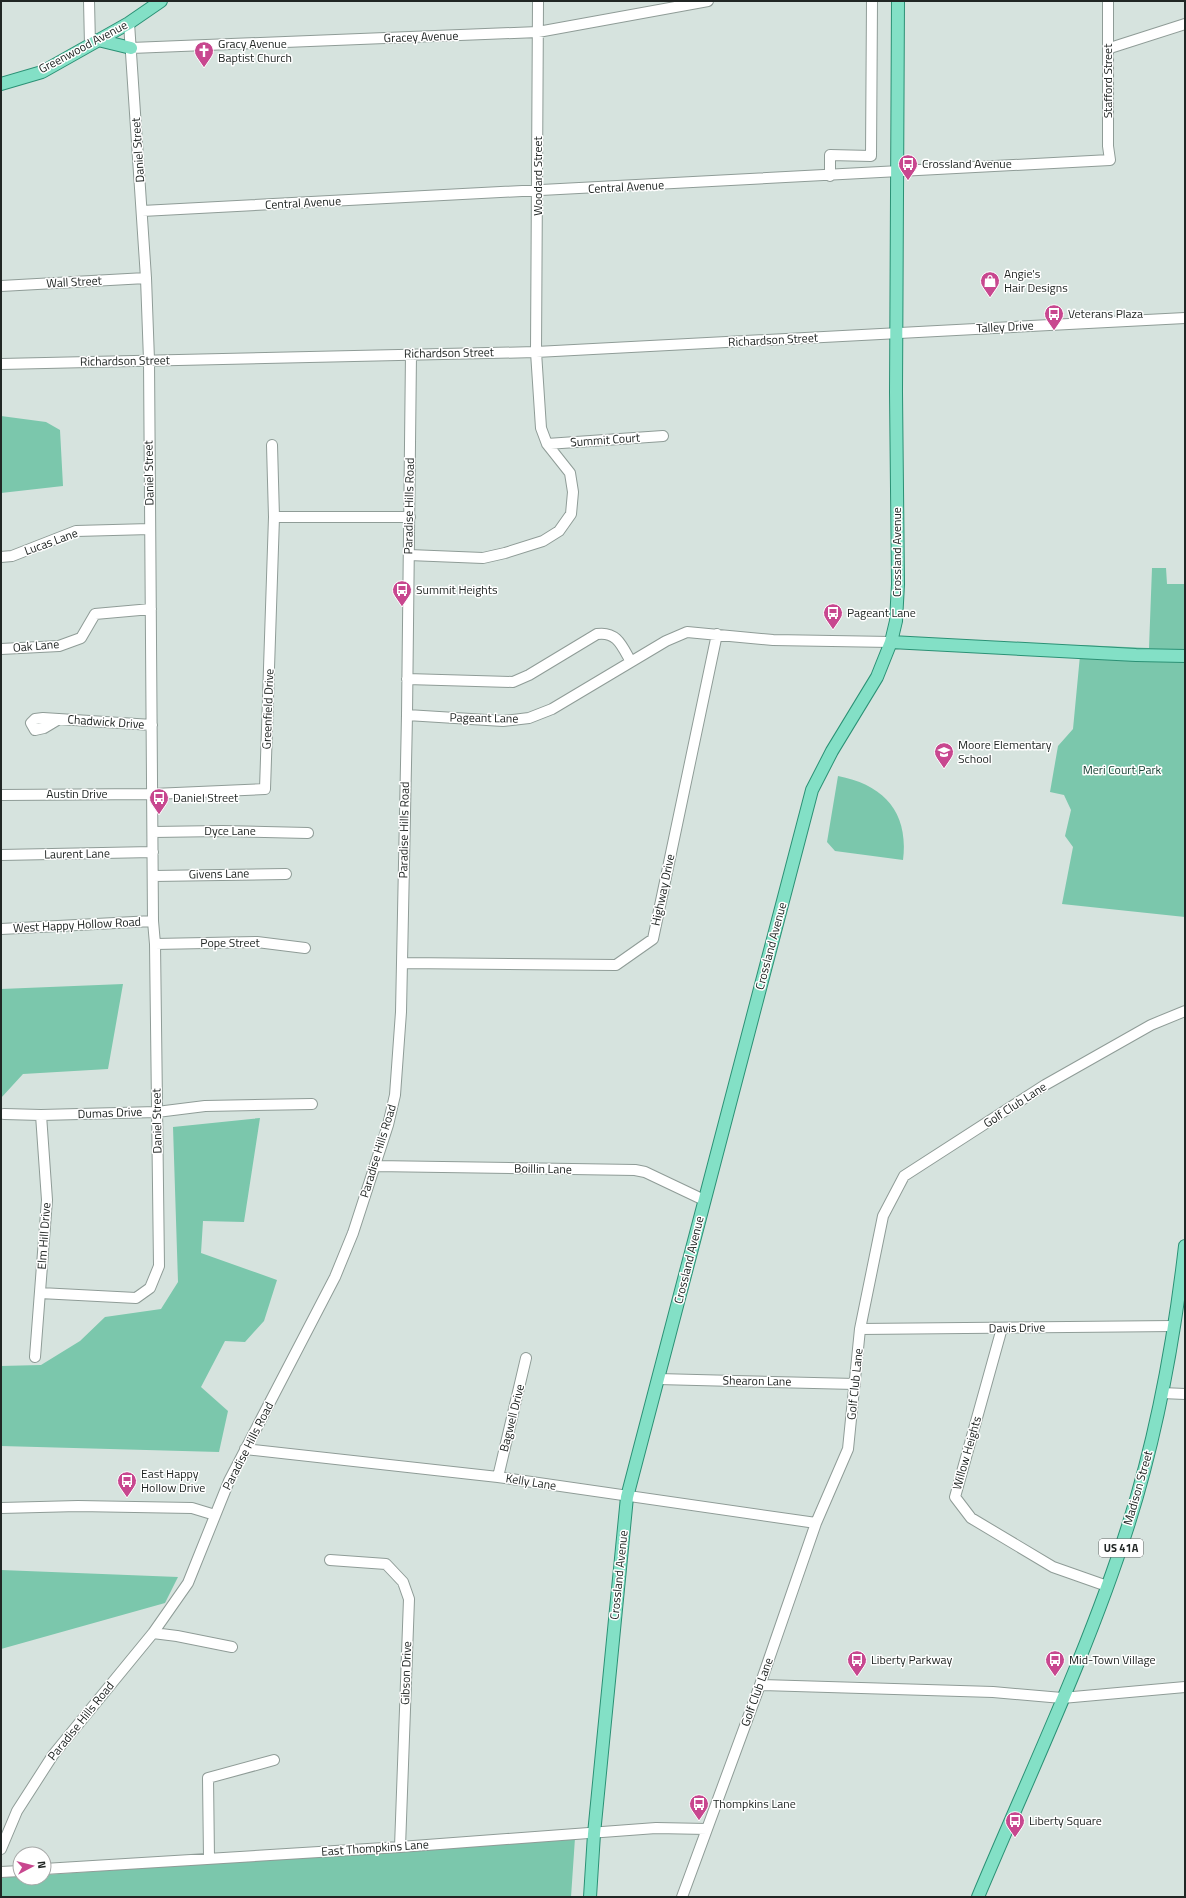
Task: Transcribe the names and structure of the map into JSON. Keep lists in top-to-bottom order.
{
  "streets": {
    "main road": [
      "Greenwood Avenue",
      "Crossland Avenue",
      "Pageant Lane",
      "Madison Street",
      "US 41A"
    ],
    "street": [
      "Gracey Avenue",
      "Stafford Street",
      "Daniel Street",
      "Woodard Street",
      "Central Avenue",
      "Wall Street",
      "Talley Drive",
      "Richardson Street",
      "Summit Court",
      "Paradise Hills Road",
      "Lucas Lane",
      "Oak Lane",
      "Greenfield Drive",
      "Chadwick Drive",
      "Austin Drive",
      "Dyce Lane",
      "Laurent Lane",
      "Givens Lane",
      "Highway Drive",
      "West Happy Hollow Road",
      "Pope Street",
      "Golf Club Lane",
      "Dumas Drive",
      "Boillin Lane",
      "Elm Hill Drive",
      "Davis Drive",
      "Shearon Lane",
      "Bagwell Drive",
      "Willow Heights",
      "Kelly Lane",
      "Gibson Drive",
      "East Thompkins Lane"
    ]
  },
  "crossings": [
    ["Gracey Avenue", "Daniel Street"],
    ["Gracey Avenue", "Woodard Street"],
    ["Greenwood Avenue", "Daniel Street"],
    ["Stafford Street", "Central Avenue"],
    ["Daniel Street", "Central Avenue"],
    ["Daniel Street", "Wall Street"],
    ["Daniel Street", "Richardson Street"],
    ["Daniel Street", "Lucas Lane"],
    ["Daniel Street", "Oak Lane"],
    ["Daniel Street", "Greenfield Drive"],
    ["Daniel Street", "Chadwick Drive"],
    ["Daniel Street", "Austin Drive"],
    ["Daniel Street", "Dyce Lane"],
    ["Daniel Street", "Laurent Lane"],
    ["Daniel Street", "Givens Lane"],
    ["Daniel Street", "West Happy Hollow Road"],
    ["Daniel Street", "Pope Street"],
    ["Daniel Street", "Dumas Drive"],
    ["Daniel Street", "Elm Hill Drive"],
    ["Woodard Street", "Central Avenue"],
    ["Woodard Street", "Richardson Street"],
    ["Central Avenue", "Crossland Avenue"],
    ["Talley Drive", "Richardson Street"],
    ["Talley Drive", "Crossland Avenue"],
    ["Richardson Street", "Paradise Hills Road"],
    ["Richardson Street", "Crossland Avenue"],
    ["Paradise Hills Road", "Pageant Lane"],
    ["Paradise Hills Road", "Highway Drive"],
    ["Paradise Hills Road", "Boillin Lane"],
    ["Paradise Hills Road", "Kelly Lane"],
    ["Crossland Avenue", "Pageant Lane"],
    ["Crossland Avenue", "Boillin Lane"],
    ["Crossland Avenue", "Shearon Lane"],
    ["Crossland Avenue", "Kelly Lane"],
    ["Crossland Avenue", "East Thompkins Lane"],
    ["Greenfield Drive", "Austin Drive"],
    ["Pageant Lane", "Highway Drive"],
    ["Golf Club Lane", "Davis Drive"],
    ["Golf Club Lane", "Shearon Lane"],
    ["Golf Club Lane", "Kelly Lane"],
    ["Golf Club Lane", "East Thompkins Lane"],
    ["Dumas Drive", "Elm Hill Drive"],
    ["Davis Drive", "Willow Heights"],
    ["Davis Drive", "Madison Street"],
    ["Bagwell Drive", "Kelly Lane"],
    ["Willow Heights", "Madison Street"],
    ["Gibson Drive", "East Thompkins Lane"]
  ],
  "parks": ["Meri Court Park"],
  "places": {
    "church": ["Gracy Avenue Baptist Church"],
    "bus stop": [
      "Crossland Avenue",
      "Veterans Plaza",
      "Summit Heights",
      "Pageant Lane",
      "Daniel Street",
      "East Happy Hollow Drive",
      "Liberty Parkway",
      "Mid-Town Village",
      "Thompkins Lane",
      "Liberty Square"
    ],
    "shop": ["Angie's Hair Designs"],
    "school or university": ["Moore Elementary School"]
  },
  "north": "right"
}
